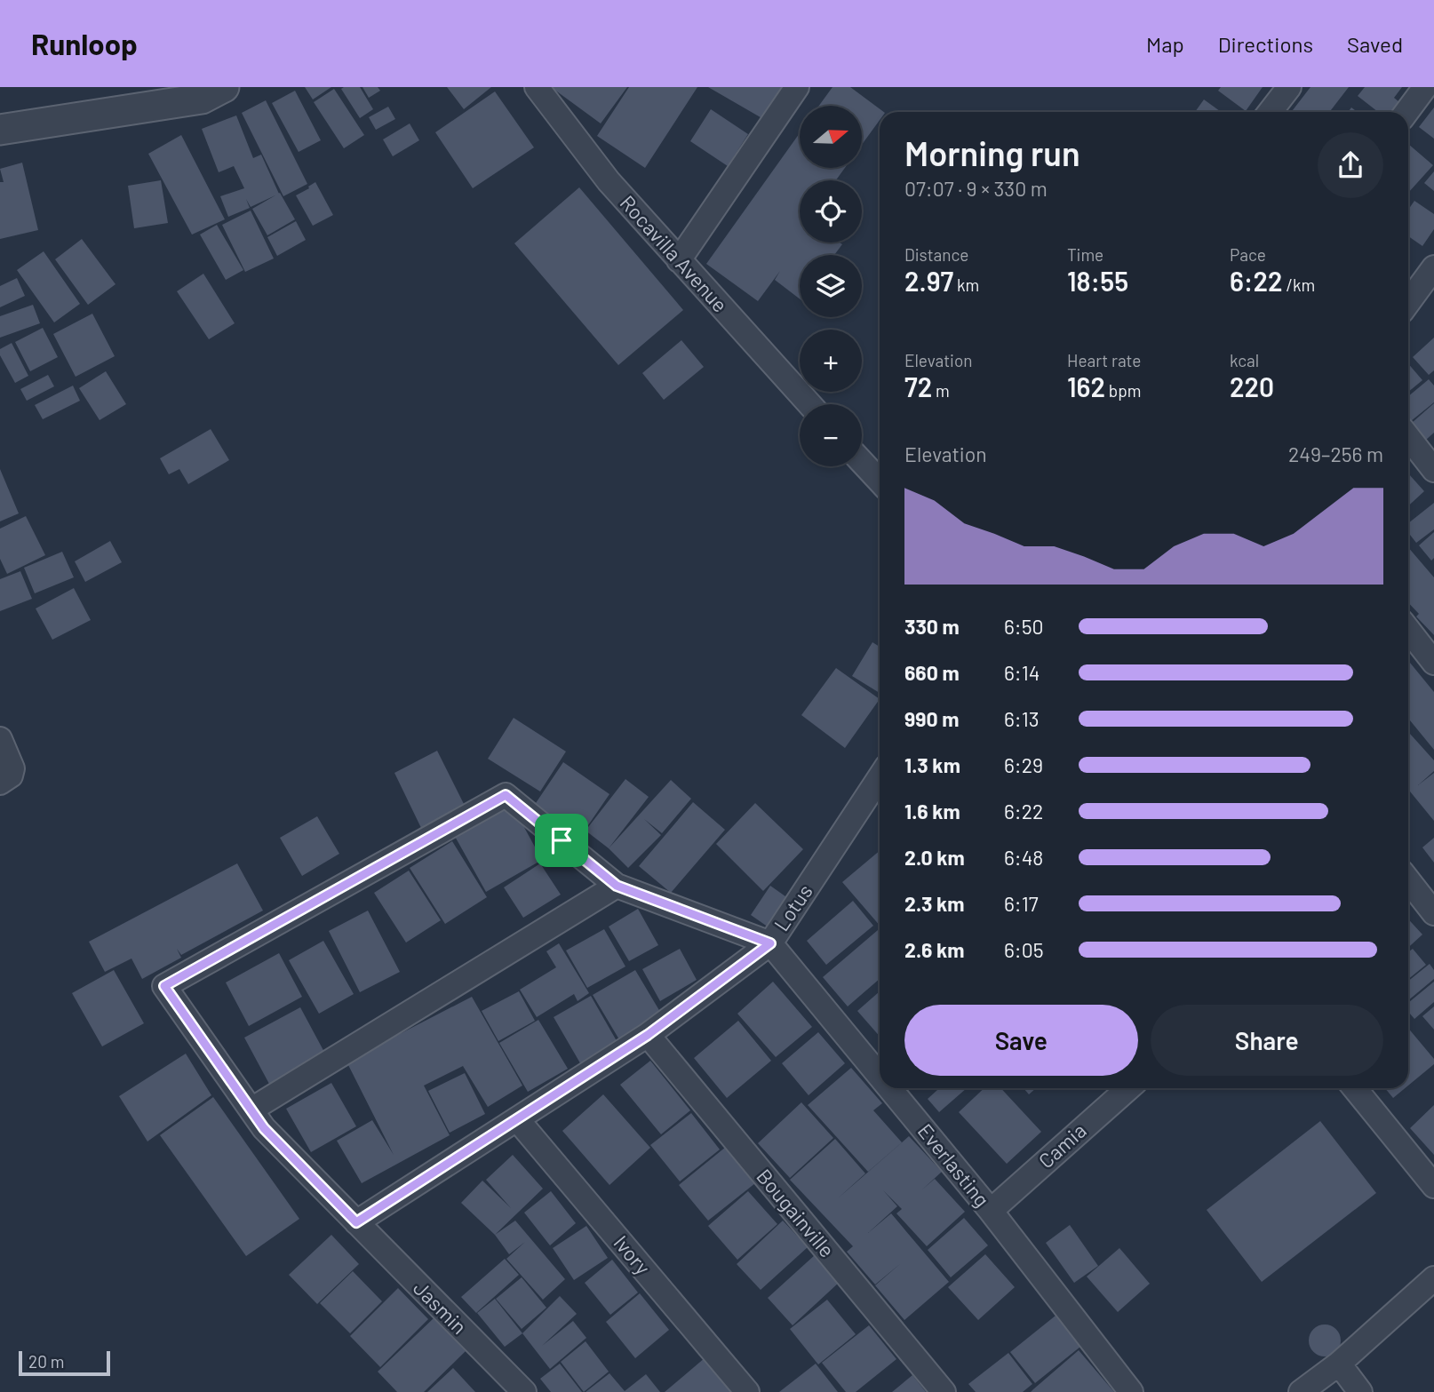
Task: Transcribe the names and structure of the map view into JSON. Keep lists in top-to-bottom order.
{
  "streets": {
    "street": [
      "Rocavilla Avenue",
      "Lotus",
      "Camia",
      "Everlasting",
      "Bougainville",
      "Ivory",
      "Jasmin"
    ]
  },
  "crossings": [
    ["Lotus", "Everlasting"],
    ["Lotus", "Bougainville"],
    ["Lotus", "Ivory"],
    ["Lotus", "Jasmin"],
    ["Camia", "Everlasting"]
  ],
  "scale_bar": "20 m",
  "north": "right",
  "page": {
    "header": "Runloop",
    "nav": ["Map", "Directions", "Saved"],
    "map_buttons": ["+", "−"],
    "heading": ["Morning run", "07:07 · 9 × 330 m"],
    "stats": [
      ["Distance", "2.97 km"],
      ["Time", "18:55"],
      ["Pace", "6:22 /km"],
      ["Elevation", "72 m"],
      ["Heart rate", "162 bpm"],
      ["kcal", "220"]
    ],
    "chart": ["Elevation", "249–256 m"],
    "list": [
      {
        "name": "330 m",
        "note": "6:50"
      },
      {
        "name": "660 m",
        "note": "6:14"
      },
      {
        "name": "990 m",
        "note": "6:13"
      },
      {
        "name": "1.3 km",
        "note": "6:29"
      },
      {
        "name": "1.6 km",
        "note": "6:22"
      },
      {
        "name": "2.0 km",
        "note": "6:48"
      },
      {
        "name": "2.3 km",
        "note": "6:17"
      },
      {
        "name": "2.6 km",
        "note": "6:05"
      }
    ],
    "buttons": ["Save", "Share"],
    "scale": "20 m"
  }
}
